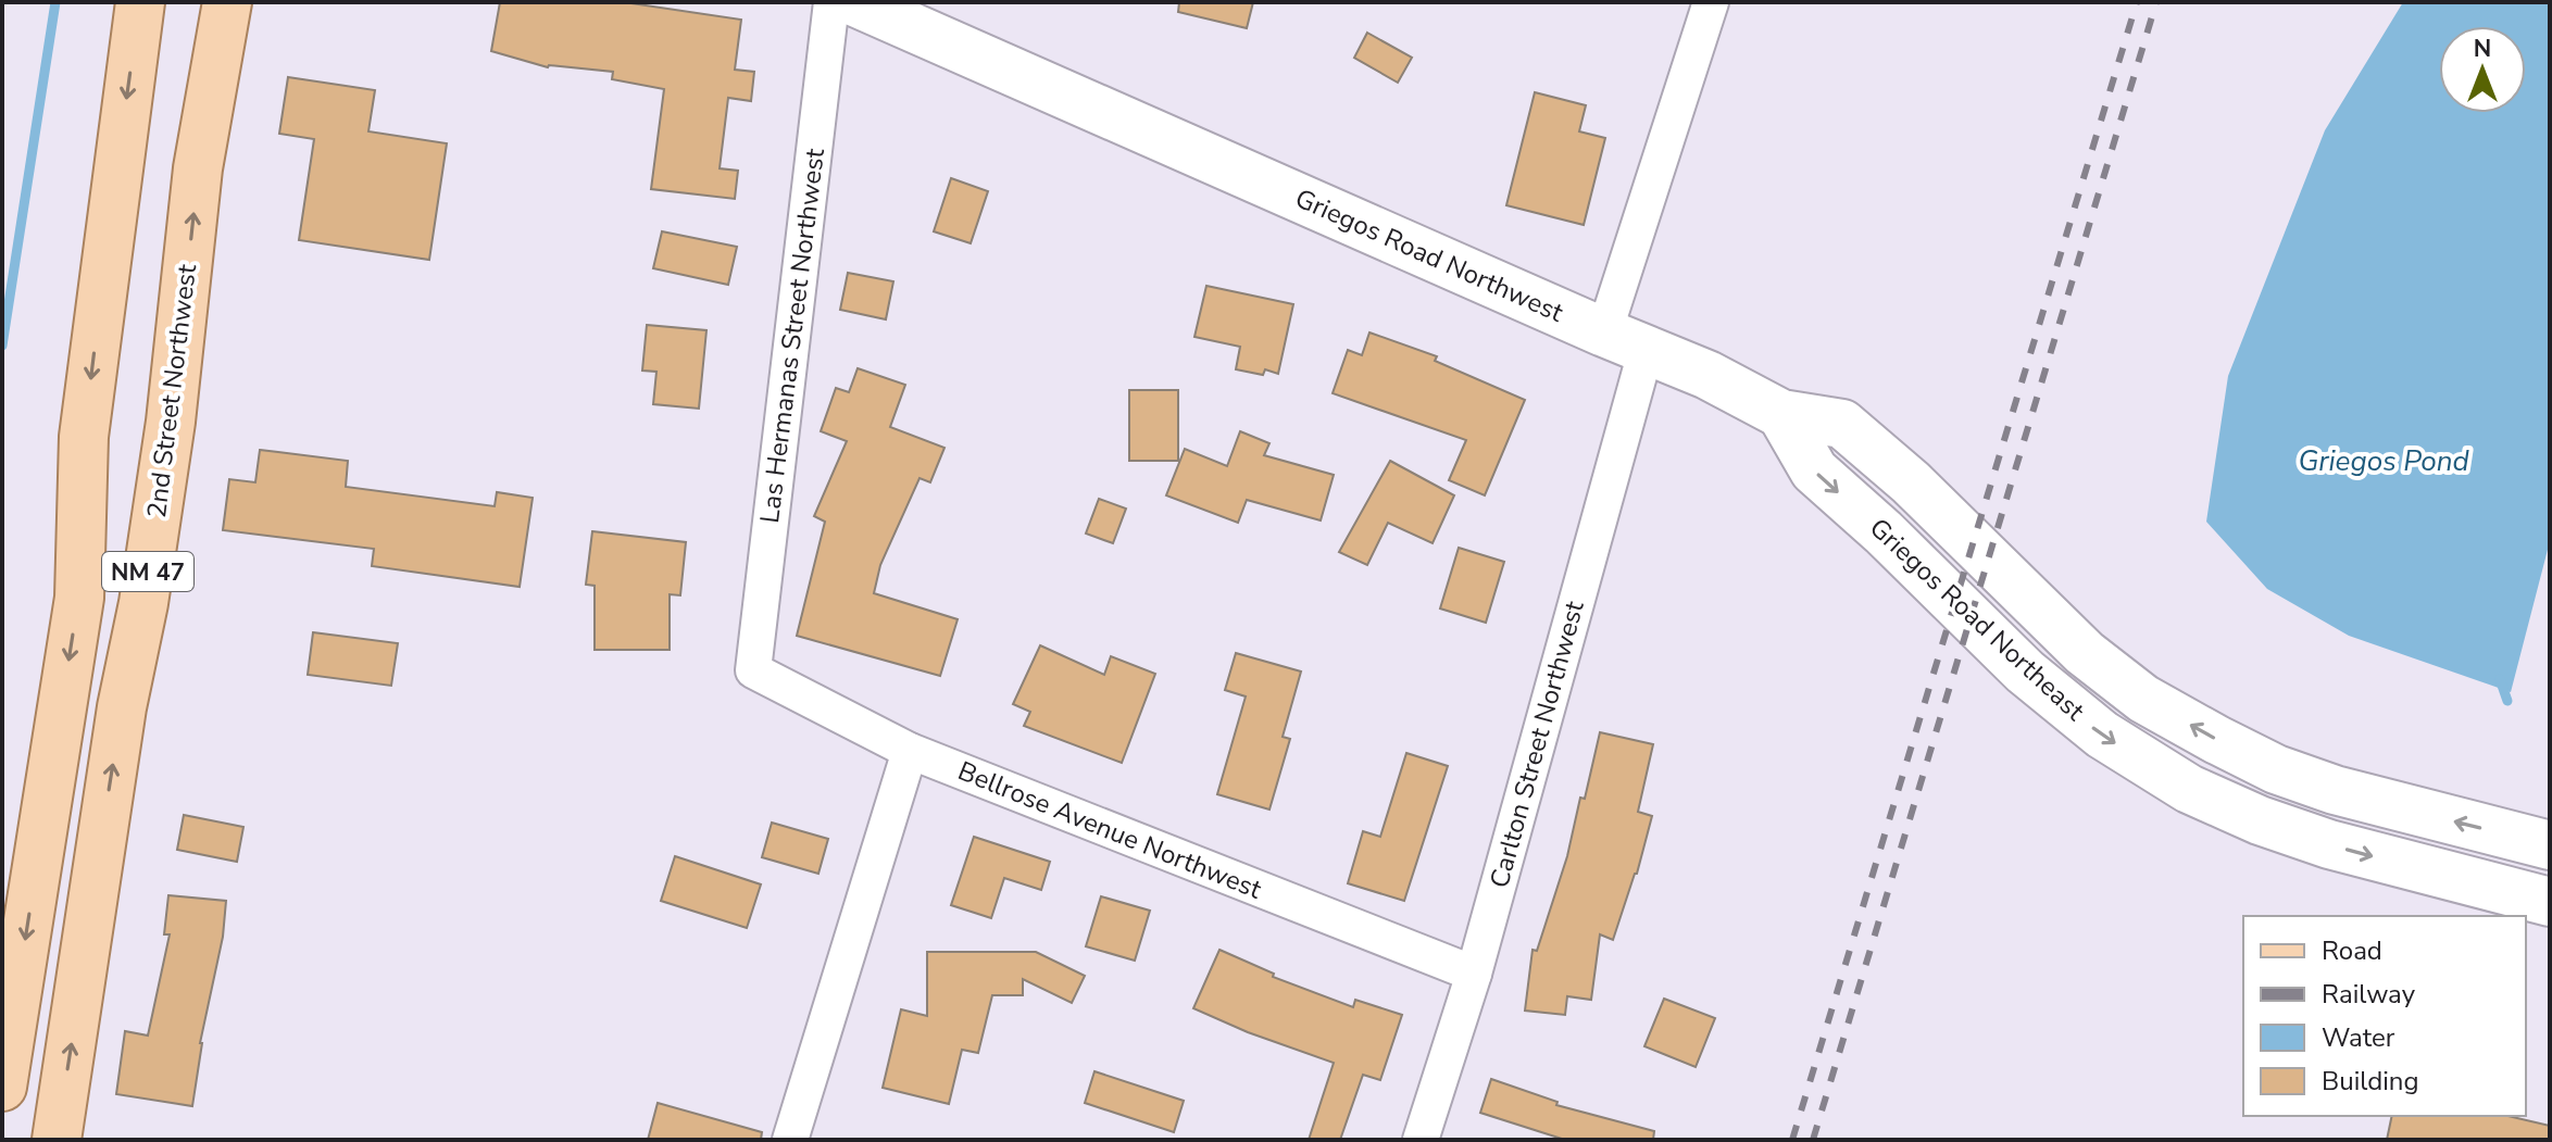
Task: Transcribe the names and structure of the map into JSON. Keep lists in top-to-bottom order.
{
  "streets": {
    "main road": [
      "Griegos Road Northwest",
      "2nd Street Northwest",
      "NM 47",
      "Griegos Road Northeast"
    ],
    "street": ["Las Hermanas Street Northwest", "Carlton Street Northwest", "Bellrose Avenue Northwest"]
  },
  "crossings": [
    ["Griegos Road Northwest", "Griegos Road Northeast"],
    ["Griegos Road Northwest", "Carlton Street Northwest"],
    ["Las Hermanas Street Northwest", "Bellrose Avenue Northwest"],
    ["Carlton Street Northwest", "Bellrose Avenue Northwest"]
  ],
  "water": ["Griegos Pond"],
  "legend": [
    "Road",
    "Railway",
    "Water",
    "Building"
  ],
  "north": "top"
}
